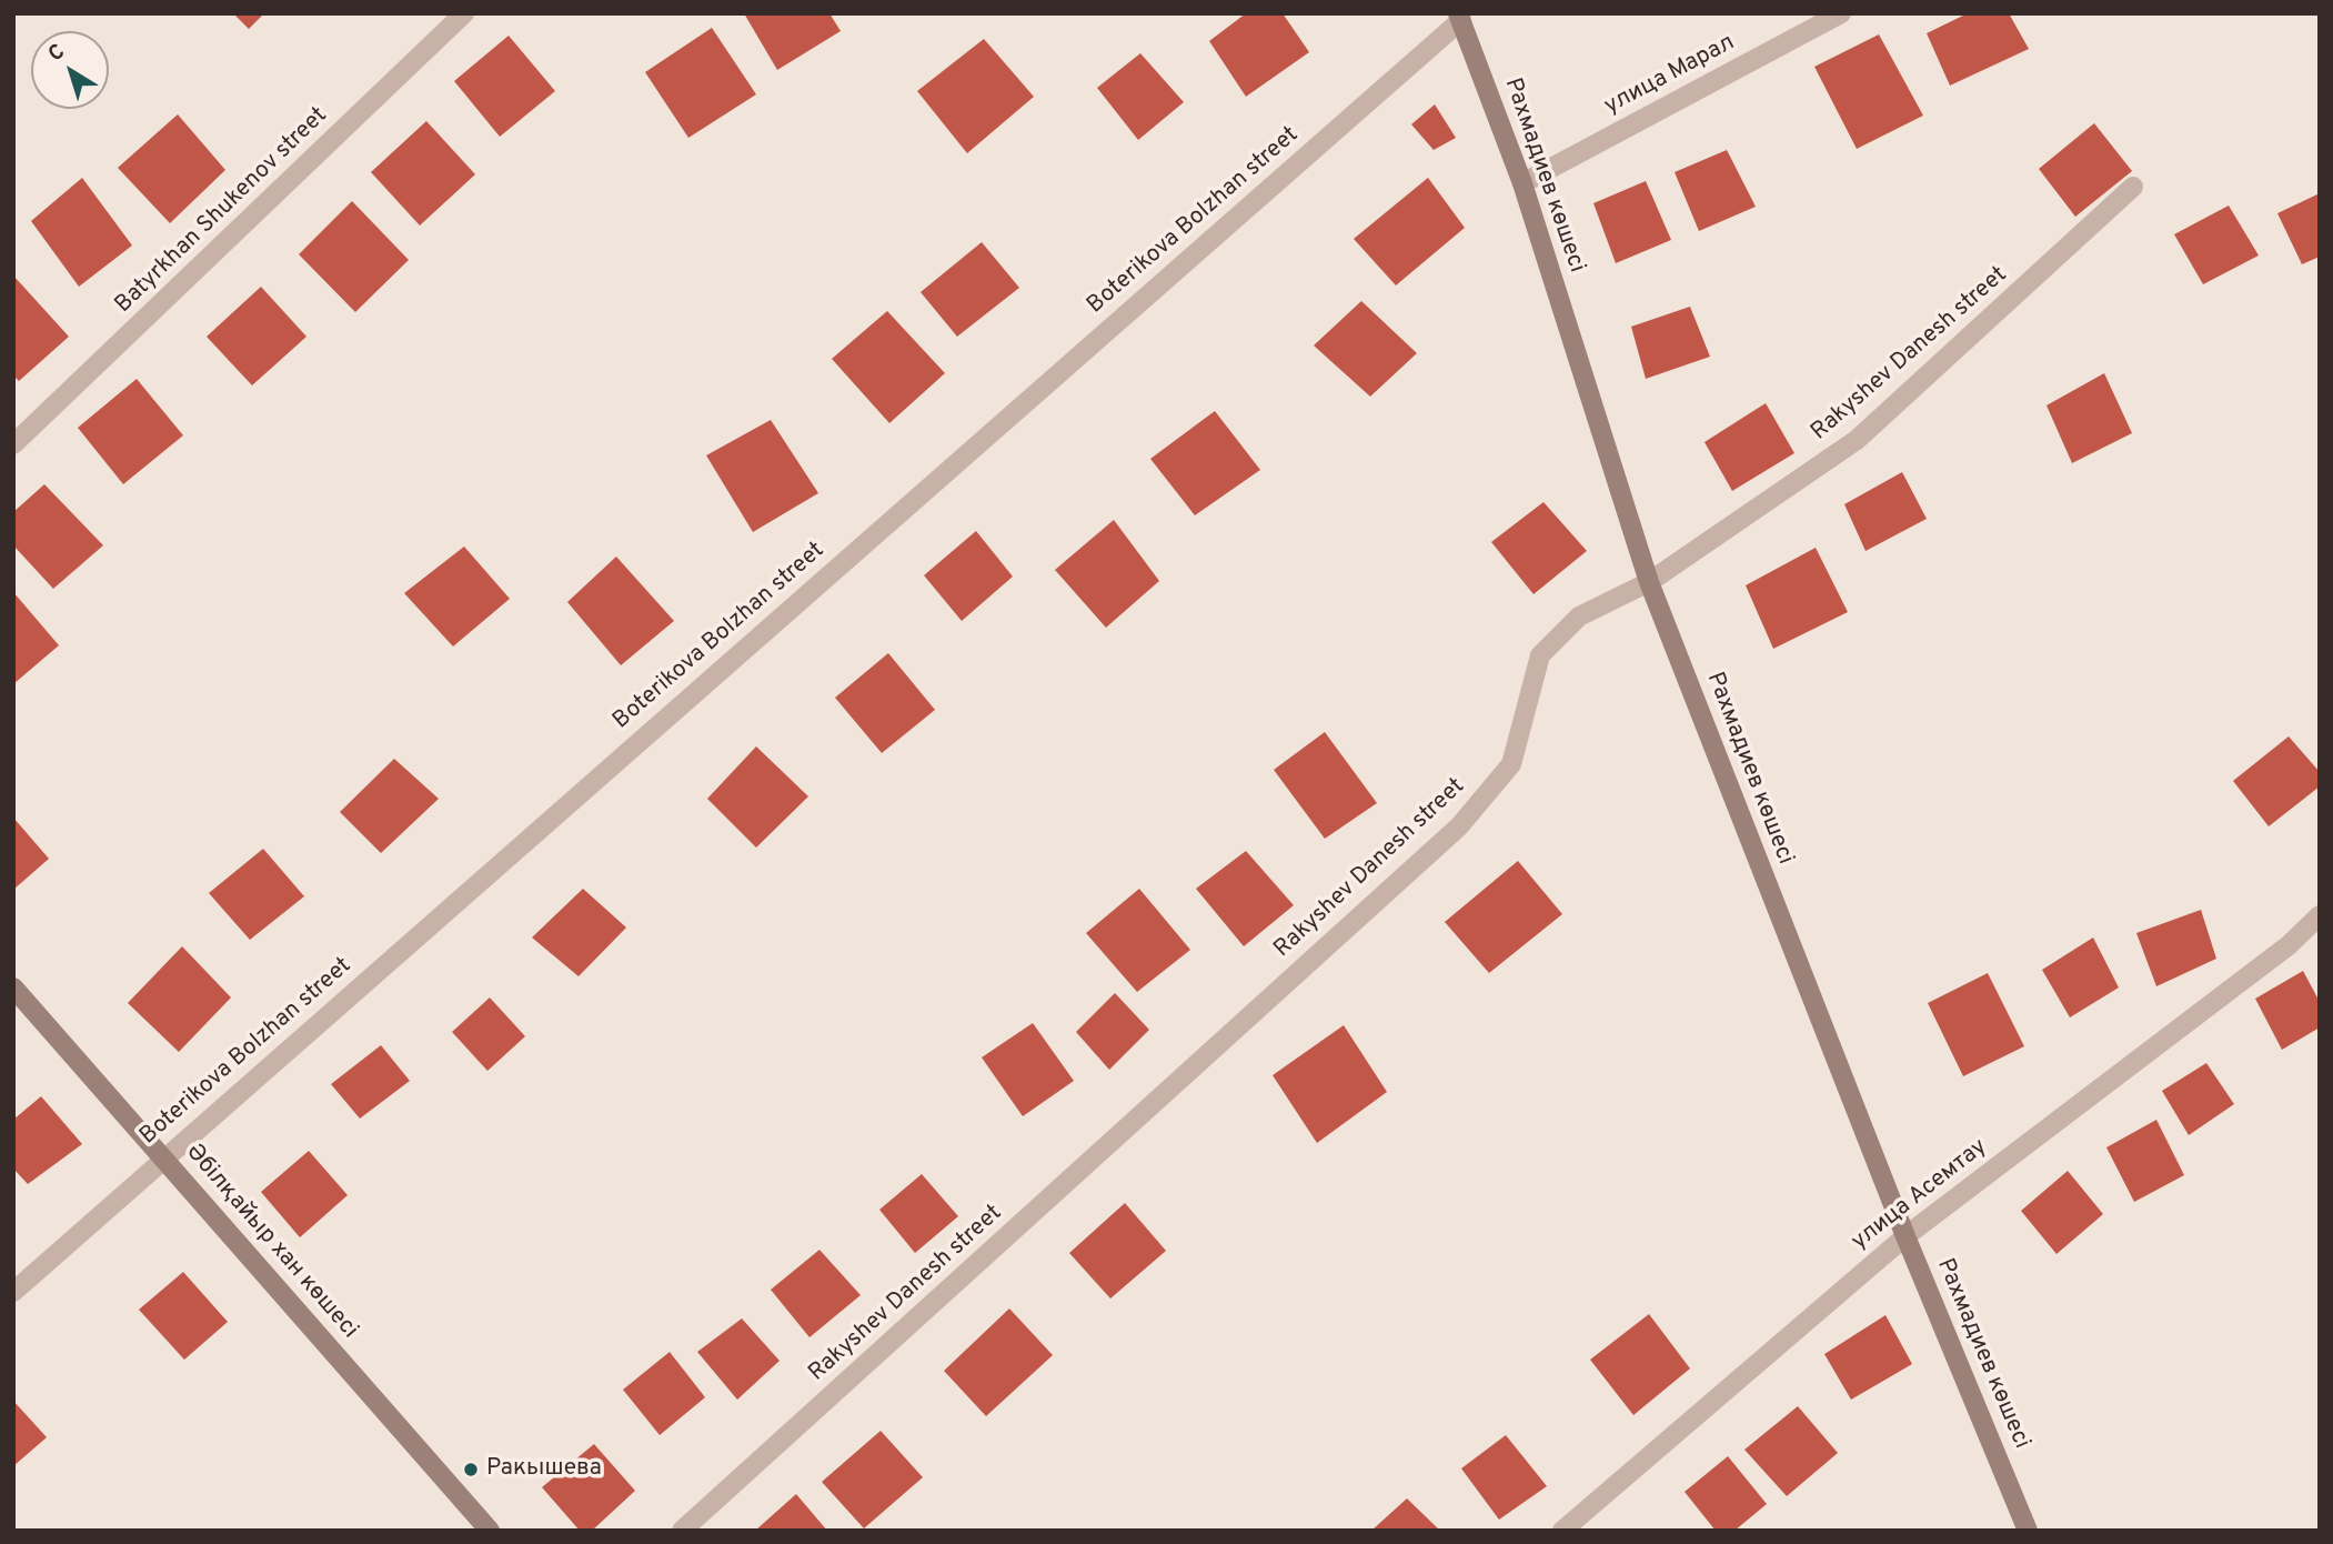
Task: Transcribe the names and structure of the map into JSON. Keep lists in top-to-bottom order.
{
  "streets": {
    "street": [
      "улица Марал",
      "Рахмадиев көшесі",
      "Batyrkhan Shukenov street",
      "Boterikova Bolzhan street",
      "Rakyshev Danesh street",
      "улица Асемтау",
      "Әбілқайыр хан көшесі"
    ]
  },
  "crossings": [
    ["улица Марал", "Рахмадиев көшесі"],
    ["Рахмадиев көшесі", "Boterikova Bolzhan street"],
    ["Рахмадиев көшесі", "Rakyshev Danesh street"],
    ["Рахмадиев көшесі", "улица Асемтау"],
    ["Boterikova Bolzhan street", "Әбілқайыр хан көшесі"]
  ],
  "places": ["Ракышева"],
  "north": "top left"
}
